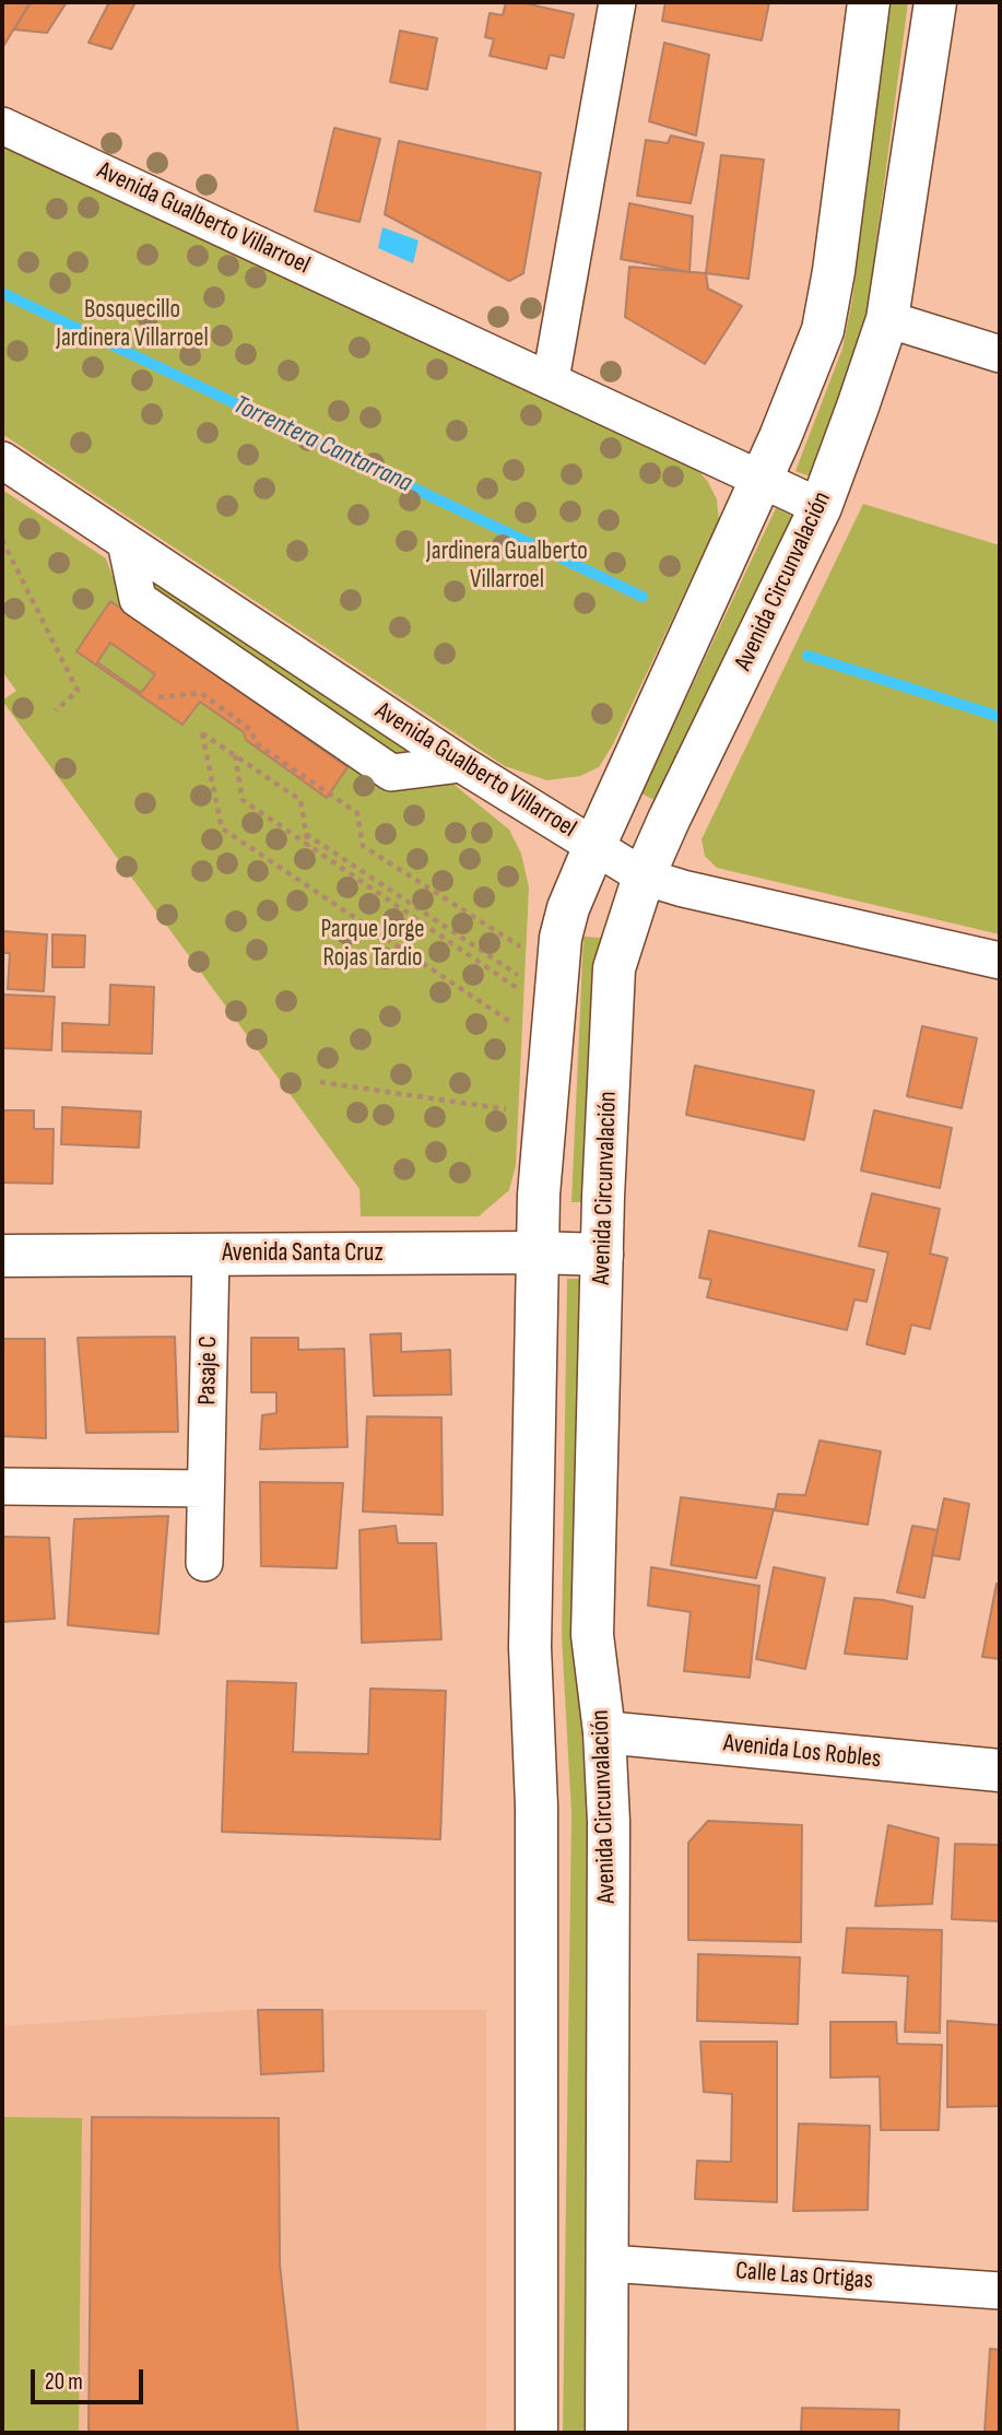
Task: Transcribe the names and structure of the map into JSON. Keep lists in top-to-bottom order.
{
  "streets": {
    "main road": ["Avenida Circunvalación", "Avenida Santa Cruz", "Avenida Los Robles"],
    "street": ["Avenida Gualberto Villarroel", "Pasaje C", "Calle Las Ortigas"]
  },
  "crossings": [
    ["Avenida Gualberto Villarroel", "Avenida Circunvalación"],
    ["Avenida Circunvalación", "Avenida Santa Cruz"],
    ["Avenida Circunvalación", "Avenida Los Robles"],
    ["Avenida Circunvalación", "Calle Las Ortigas"],
    ["Avenida Santa Cruz", "Pasaje C"]
  ],
  "water": ["Torrentera Cantarrana"],
  "parks": ["Bosquecillo Jardinera Villarroel", "Jardinera Gualberto Villarroel", "Parque Jorge Rojas Tardio"],
  "scale_bar": "20 m"
}
